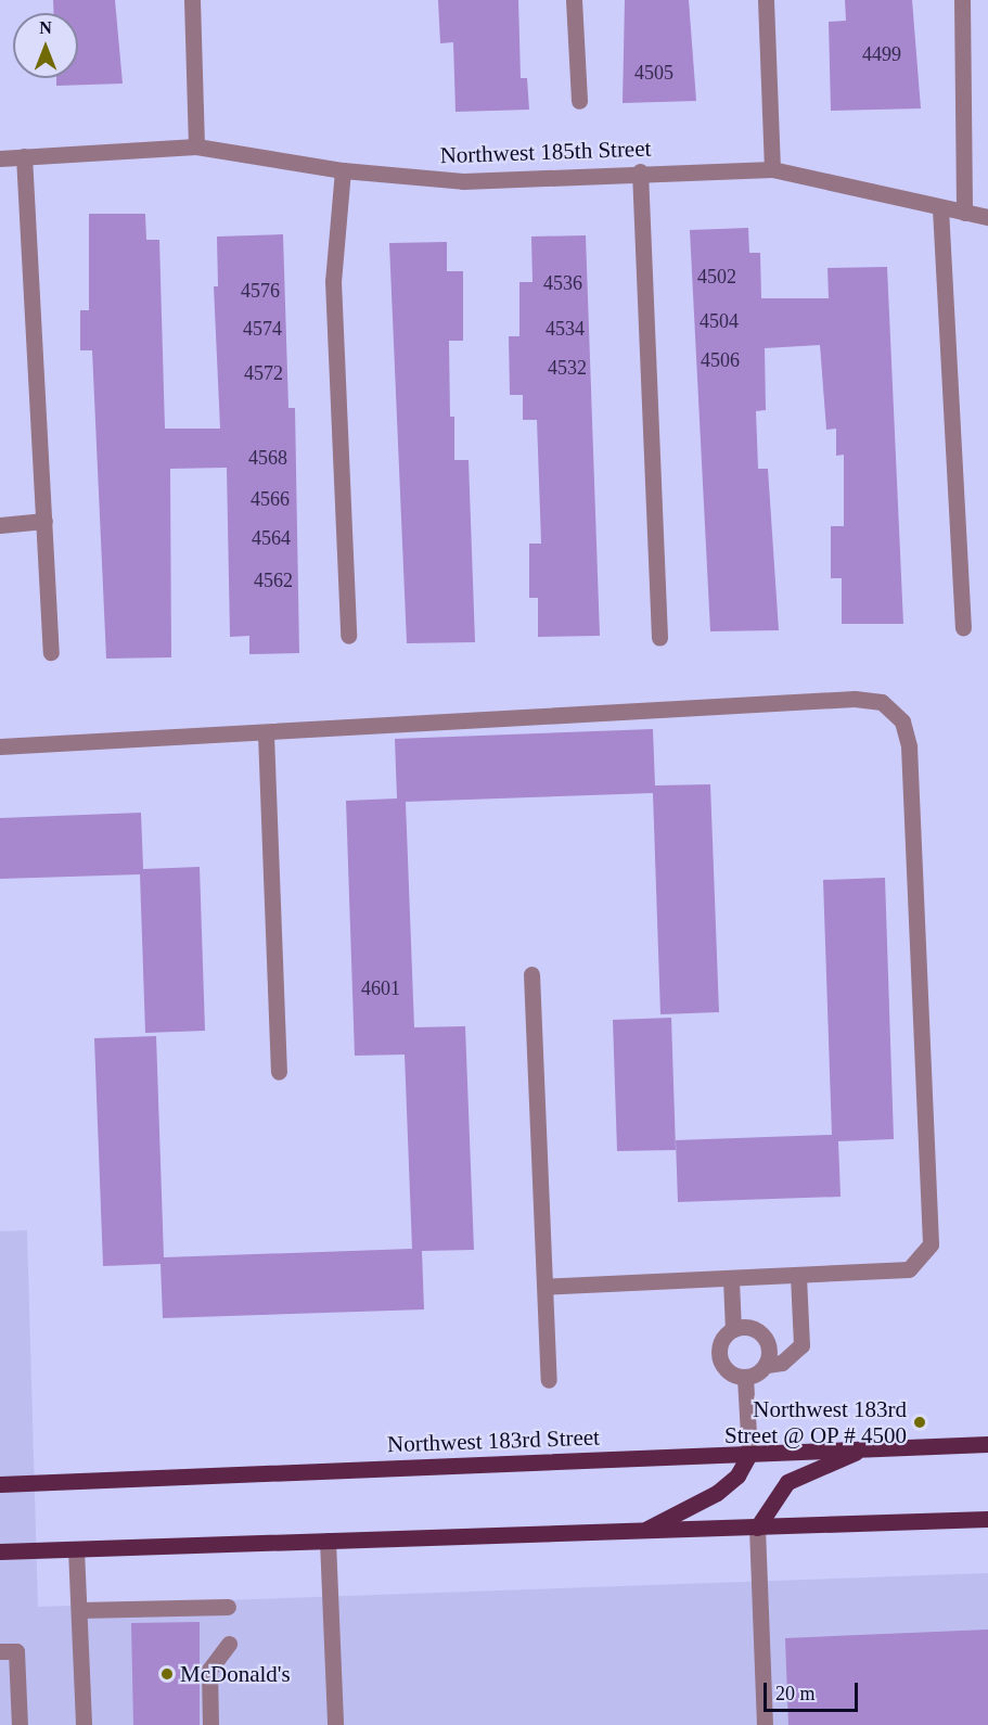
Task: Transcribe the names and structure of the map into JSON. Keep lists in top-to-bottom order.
{
  "streets": {
    "main road": ["Northwest 183rd Street"],
    "street": ["Northwest 185th Street"]
  },
  "places": ["Northwest 183rd Street @ OP # 4500", "McDonald's"],
  "house_numbers": [
    "4499",
    "4505",
    "4502",
    "4536",
    "4576",
    "4504",
    "4574",
    "4534",
    "4506",
    "4532",
    "4572",
    "4568",
    "4566",
    "4564",
    "4562",
    "4601"
  ],
  "scale_bar": "20 m",
  "north": "top"
}
